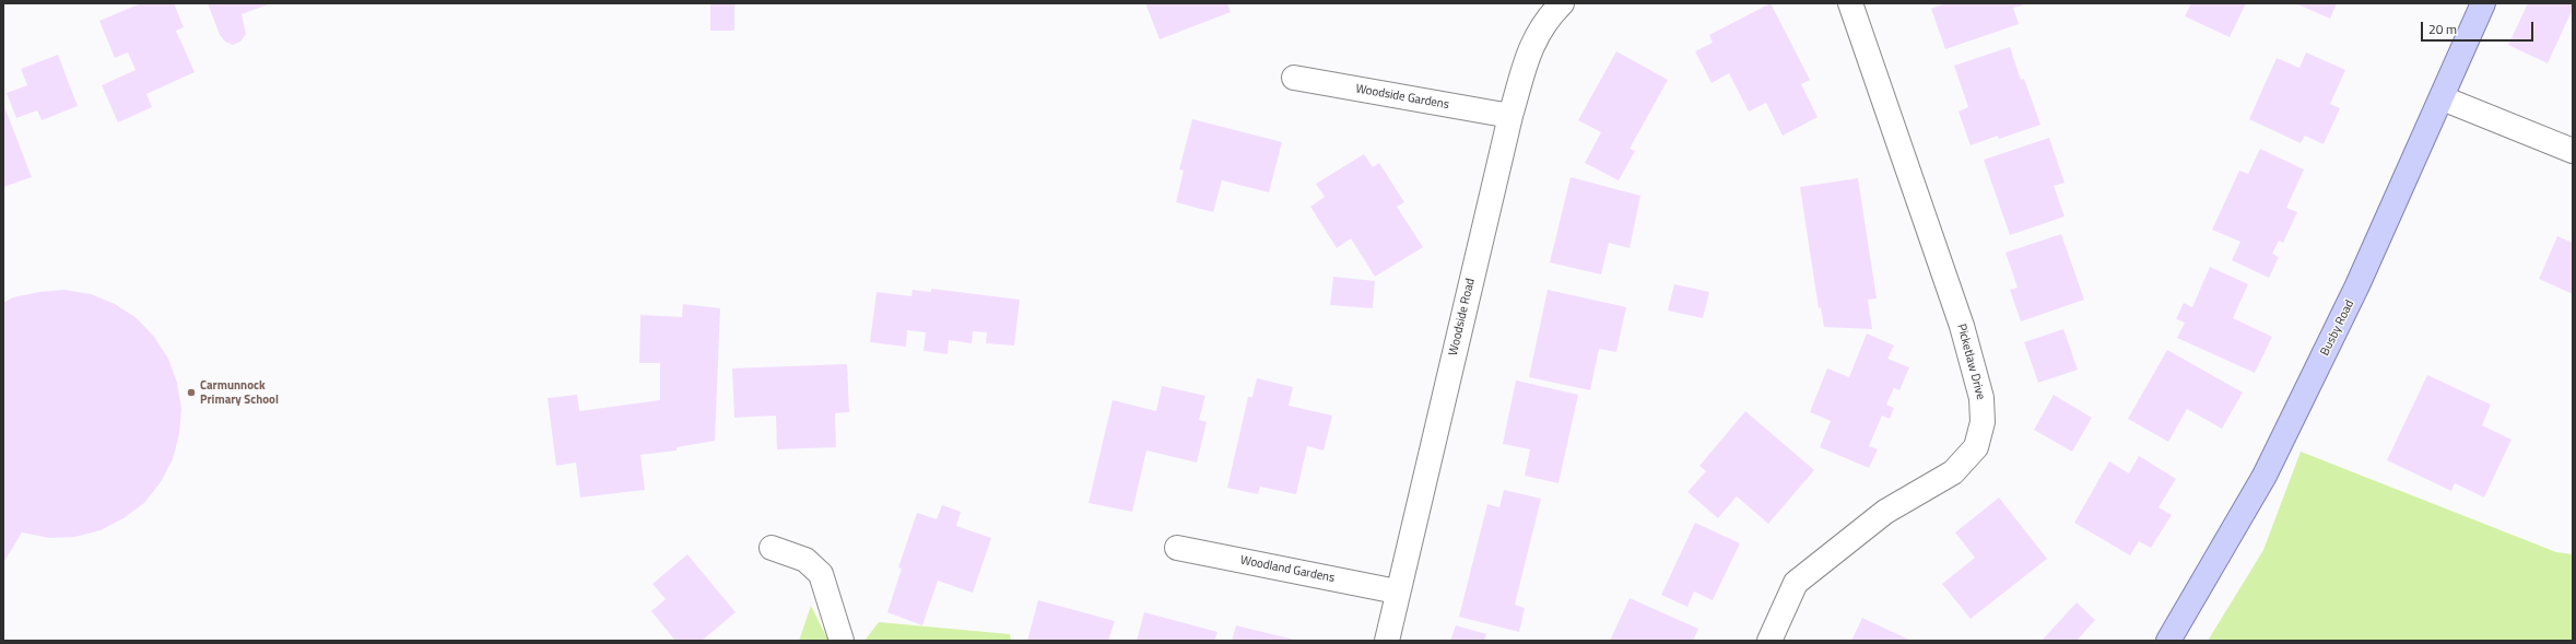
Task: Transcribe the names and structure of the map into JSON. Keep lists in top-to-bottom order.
{
  "streets": {
    "main road": ["Busby Road"],
    "street": [
      "Woodside Gardens",
      "Woodside Road",
      "Picketlaw Drive",
      "Woodland Gardens"
    ]
  },
  "crossings": [
    ["Woodside Gardens", "Woodside Road"],
    ["Woodside Road", "Woodland Gardens"]
  ],
  "places": ["Carmunnock Primary School"],
  "scale_bar": "20 m"
}
